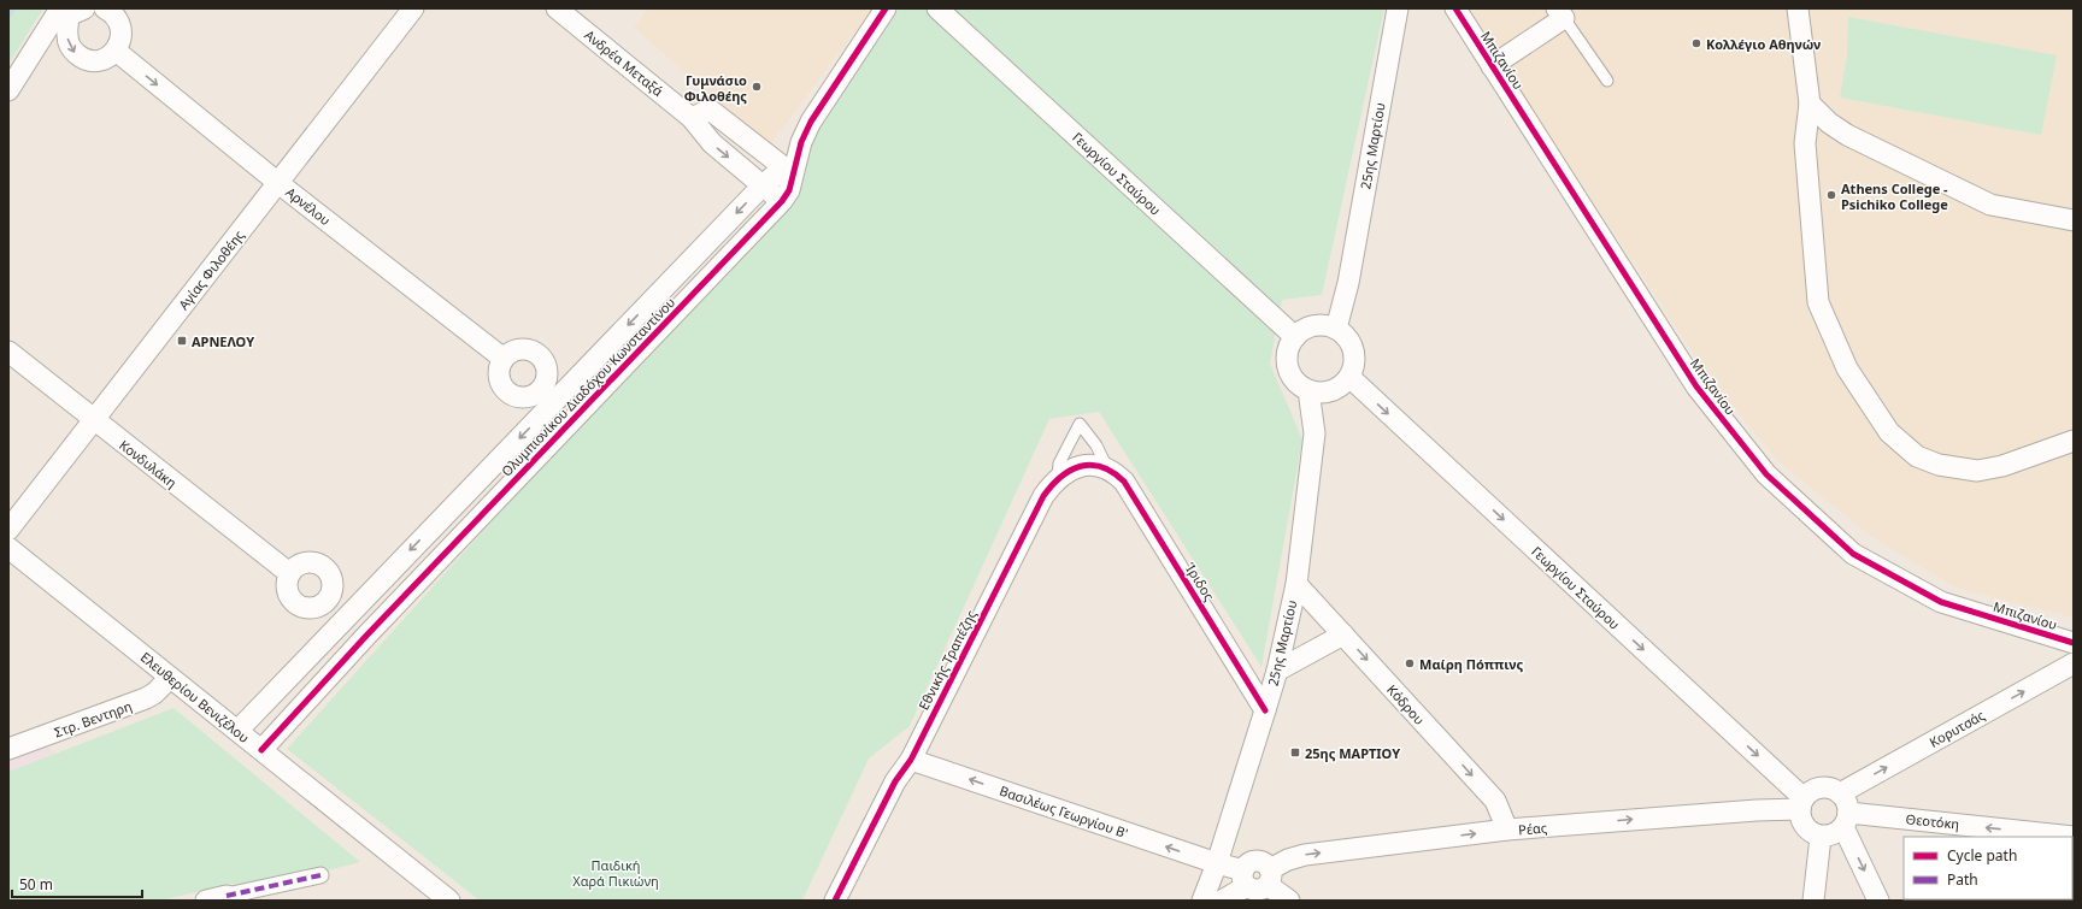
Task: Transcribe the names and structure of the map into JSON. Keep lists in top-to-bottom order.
{
  "streets": {
    "street": [
      "Μπιζανίου",
      "Ανδρέα Μεταξά",
      "25ης Μαρτίου",
      "Γεωργίου Σταύρου",
      "Αρνέλου",
      "Αγίας Φιλοθέης",
      "Ολυμπιονίκου Διαδόχου Κωνσταντίνου",
      "Κονδυλάκη",
      "Ίριδος",
      "Εθνικής Τραπέζης",
      "Ελευθερίου Βενιζέλου",
      "Κόδρου",
      "Στρ. Βεντηρη",
      "Κορυτσάς",
      "Βασιλέως Γεωργίου Β'",
      "Θεοτόκη",
      "Ρέας"
    ]
  },
  "crossings": [
    ["Ανδρέα Μεταξά", "Ολυμπιονίκου Διαδόχου Κωνσταντίνου"],
    ["25ης Μαρτίου", "Γεωργίου Σταύρου"],
    ["25ης Μαρτίου", "Ίριδος"],
    ["25ης Μαρτίου", "Κόδρου"],
    ["25ης Μαρτίου", "Βασιλέως Γεωργίου Β'"],
    ["Γεωργίου Σταύρου", "Κορυτσάς"],
    ["Γεωργίου Σταύρου", "Θεοτόκη"],
    ["Γεωργίου Σταύρου", "Ρέας"],
    ["Αρνέλου", "Αγίας Φιλοθέης"],
    ["Αγίας Φιλοθέης", "Κονδυλάκη"],
    ["Ολυμπιονίκου Διαδόχου Κωνσταντίνου", "Ελευθερίου Βενιζέλου"],
    ["Ίριδος", "Εθνικής Τραπέζης"],
    ["Εθνικής Τραπέζης", "Βασιλέως Γεωργίου Β'"],
    ["Ελευθερίου Βενιζέλου", "Στρ. Βεντηρη"],
    ["Κόδρου", "Ρέας"],
    ["Κορυτσάς", "Θεοτόκη"],
    ["Κορυτσάς", "Ρέας"],
    ["Θεοτόκη", "Ρέας"]
  ],
  "one_way": [
    "Γεωργίου Σταύρου",
    "Αρνέλου",
    "Κόδρου",
    "Κορυτσάς",
    "Βασιλέως Γεωργίου Β'",
    "Θεοτόκη",
    "Ρέας"
  ],
  "parks": ["Παιδική Χαρά Πικιώνη"],
  "places": {
    "other": [
      "Κολλέγιο Αθηνών",
      "Γυμνάσιο Φιλοθέης",
      "Athens College - Psichiko College",
      "Μαίρη Πόππινς"
    ],
    "transit": ["ΑΡΝΕΛΟΥ", "25ης ΜΑΡΤΙΟΥ"]
  },
  "legend": ["Cycle path", "Path"],
  "scale_bar": "50 m"
}
